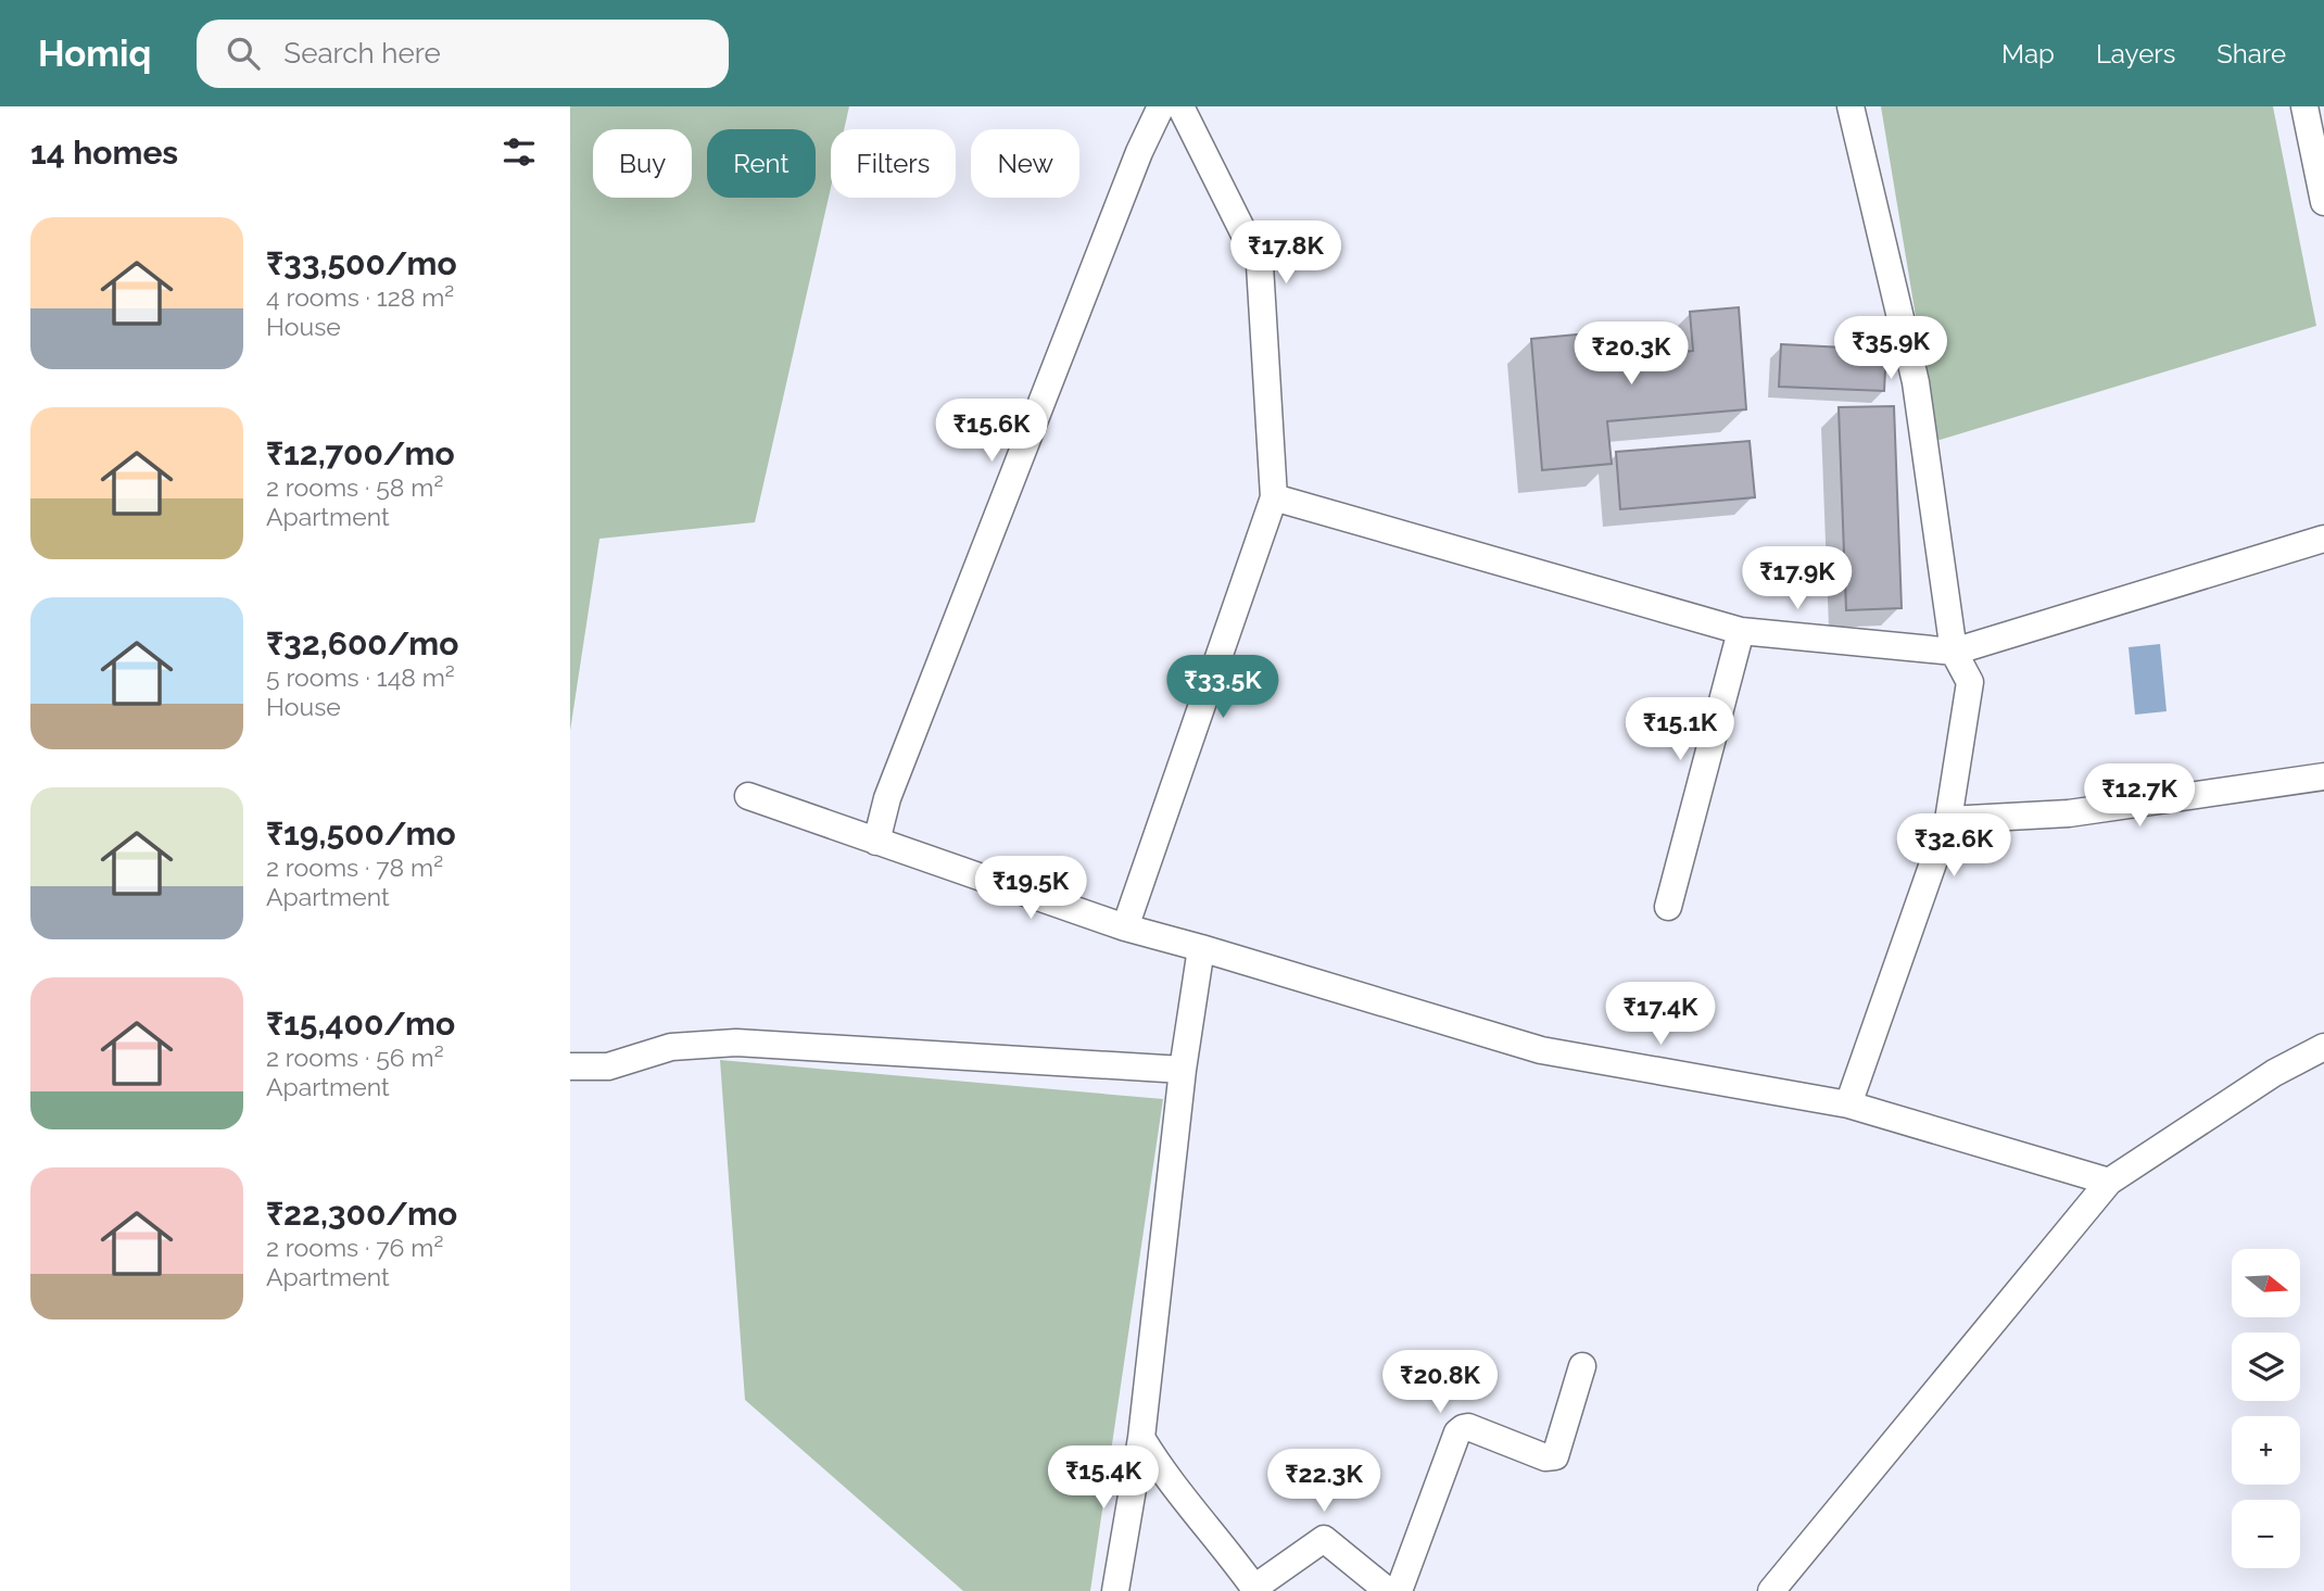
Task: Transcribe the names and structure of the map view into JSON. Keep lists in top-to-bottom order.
{
  "north": "right",
  "page": {
    "header": "Homiq",
    "search": "Search here",
    "nav": ["Map", "Layers", "Share"],
    "heading": "14 homes",
    "chip": [
      "Buy",
      "Rent",
      "Filters",
      "New"
    ],
    "list": [
      {
        "name": "₹33,500/mo",
        "note": "4 rooms · 128 m² · House"
      },
      {
        "name": "₹12,700/mo",
        "note": "2 rooms · 58 m² · Apartment"
      },
      {
        "name": "₹32,600/mo",
        "note": "5 rooms · 148 m² · House"
      },
      {
        "name": "₹19,500/mo",
        "note": "2 rooms · 78 m² · Apartment"
      },
      {
        "name": "₹15,400/mo",
        "note": "2 rooms · 56 m² · Apartment"
      },
      {
        "name": "₹22,300/mo",
        "note": "2 rooms · 76 m² · Apartment"
      }
    ],
    "price": [
      "₹17.8K",
      "₹35.9K",
      "₹20.3K",
      "₹15.6K",
      "₹17.9K",
      "₹33.5K",
      "₹15.1K",
      "₹12.7K",
      "₹32.6K",
      "₹19.5K",
      "₹17.4K",
      "₹20.8K",
      "₹15.4K",
      "₹22.3K"
    ],
    "map_buttons": ["+", "−"]
  }
}
